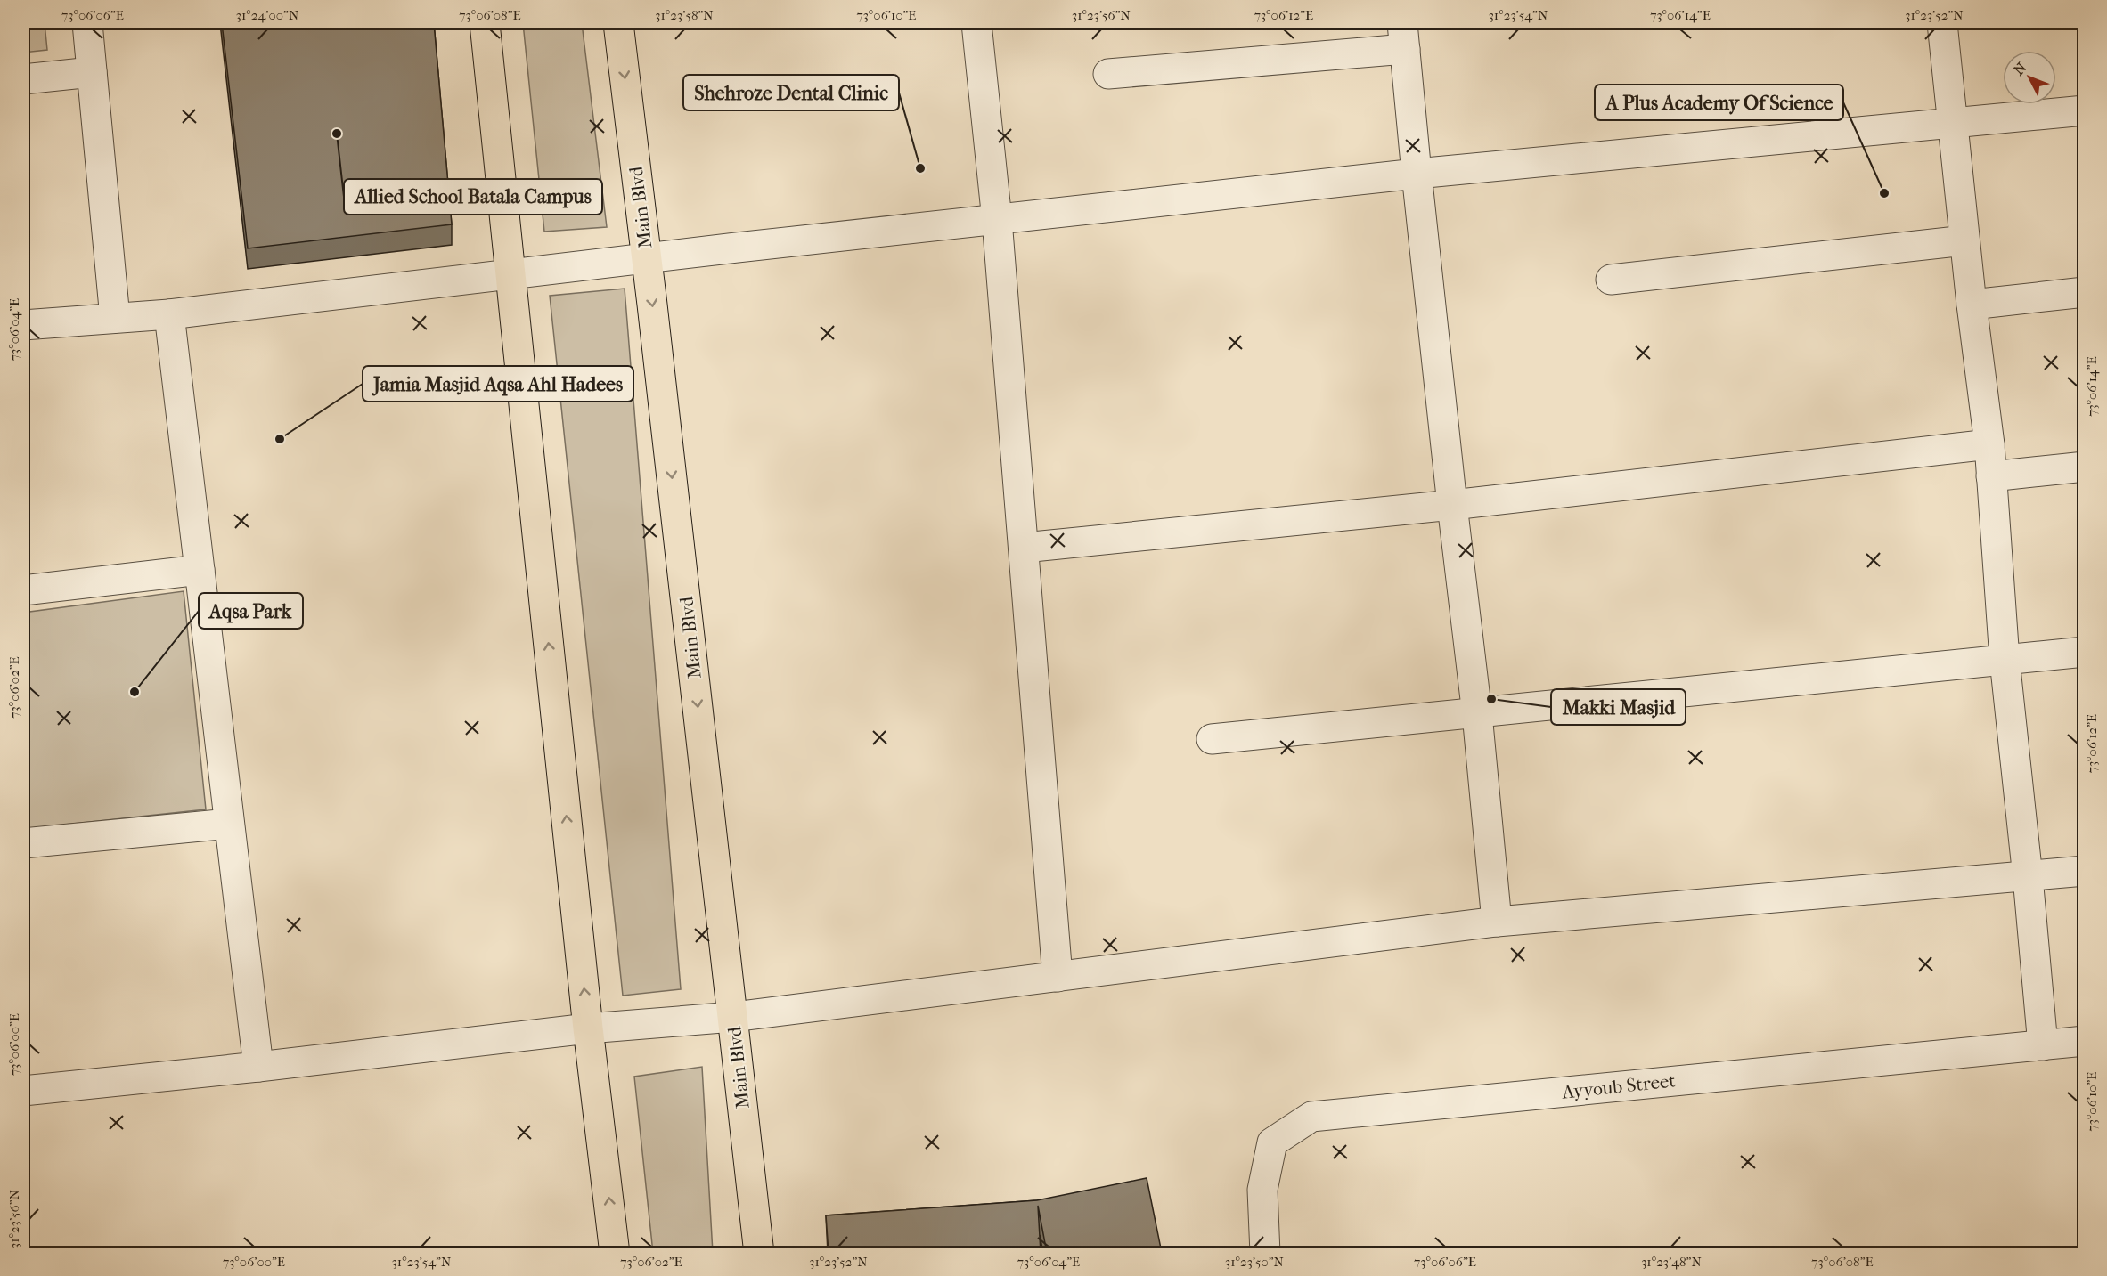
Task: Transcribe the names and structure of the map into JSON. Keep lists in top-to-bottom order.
{
  "streets": {
    "main road": ["Main Blvd"],
    "street": ["Ayyoub Street"]
  },
  "places": [
    "Allied School Batala Campus",
    "Shehroze Dental Clinic",
    "A Plus Academy Of Science",
    "Jamia Masjid Aqsa Ahl Hadees",
    "Aqsa Park",
    "Makki Masjid"
  ],
  "north": "top left",
  "coordinates": [
    "73°06'06\"E",
    "31°24'00\"N",
    "73°06'08\"E",
    "31°23'58\"N",
    "73°06'10\"E",
    "31°23'56\"N",
    "73°06'12\"E",
    "31°23'54\"N",
    "73°06'14\"E",
    "31°23'52\"N",
    "73°06'04\"E",
    "73°06'02\"E",
    "73°06'00\"E",
    "31°23'50\"N",
    "31°23'48\"N"
  ]
}
